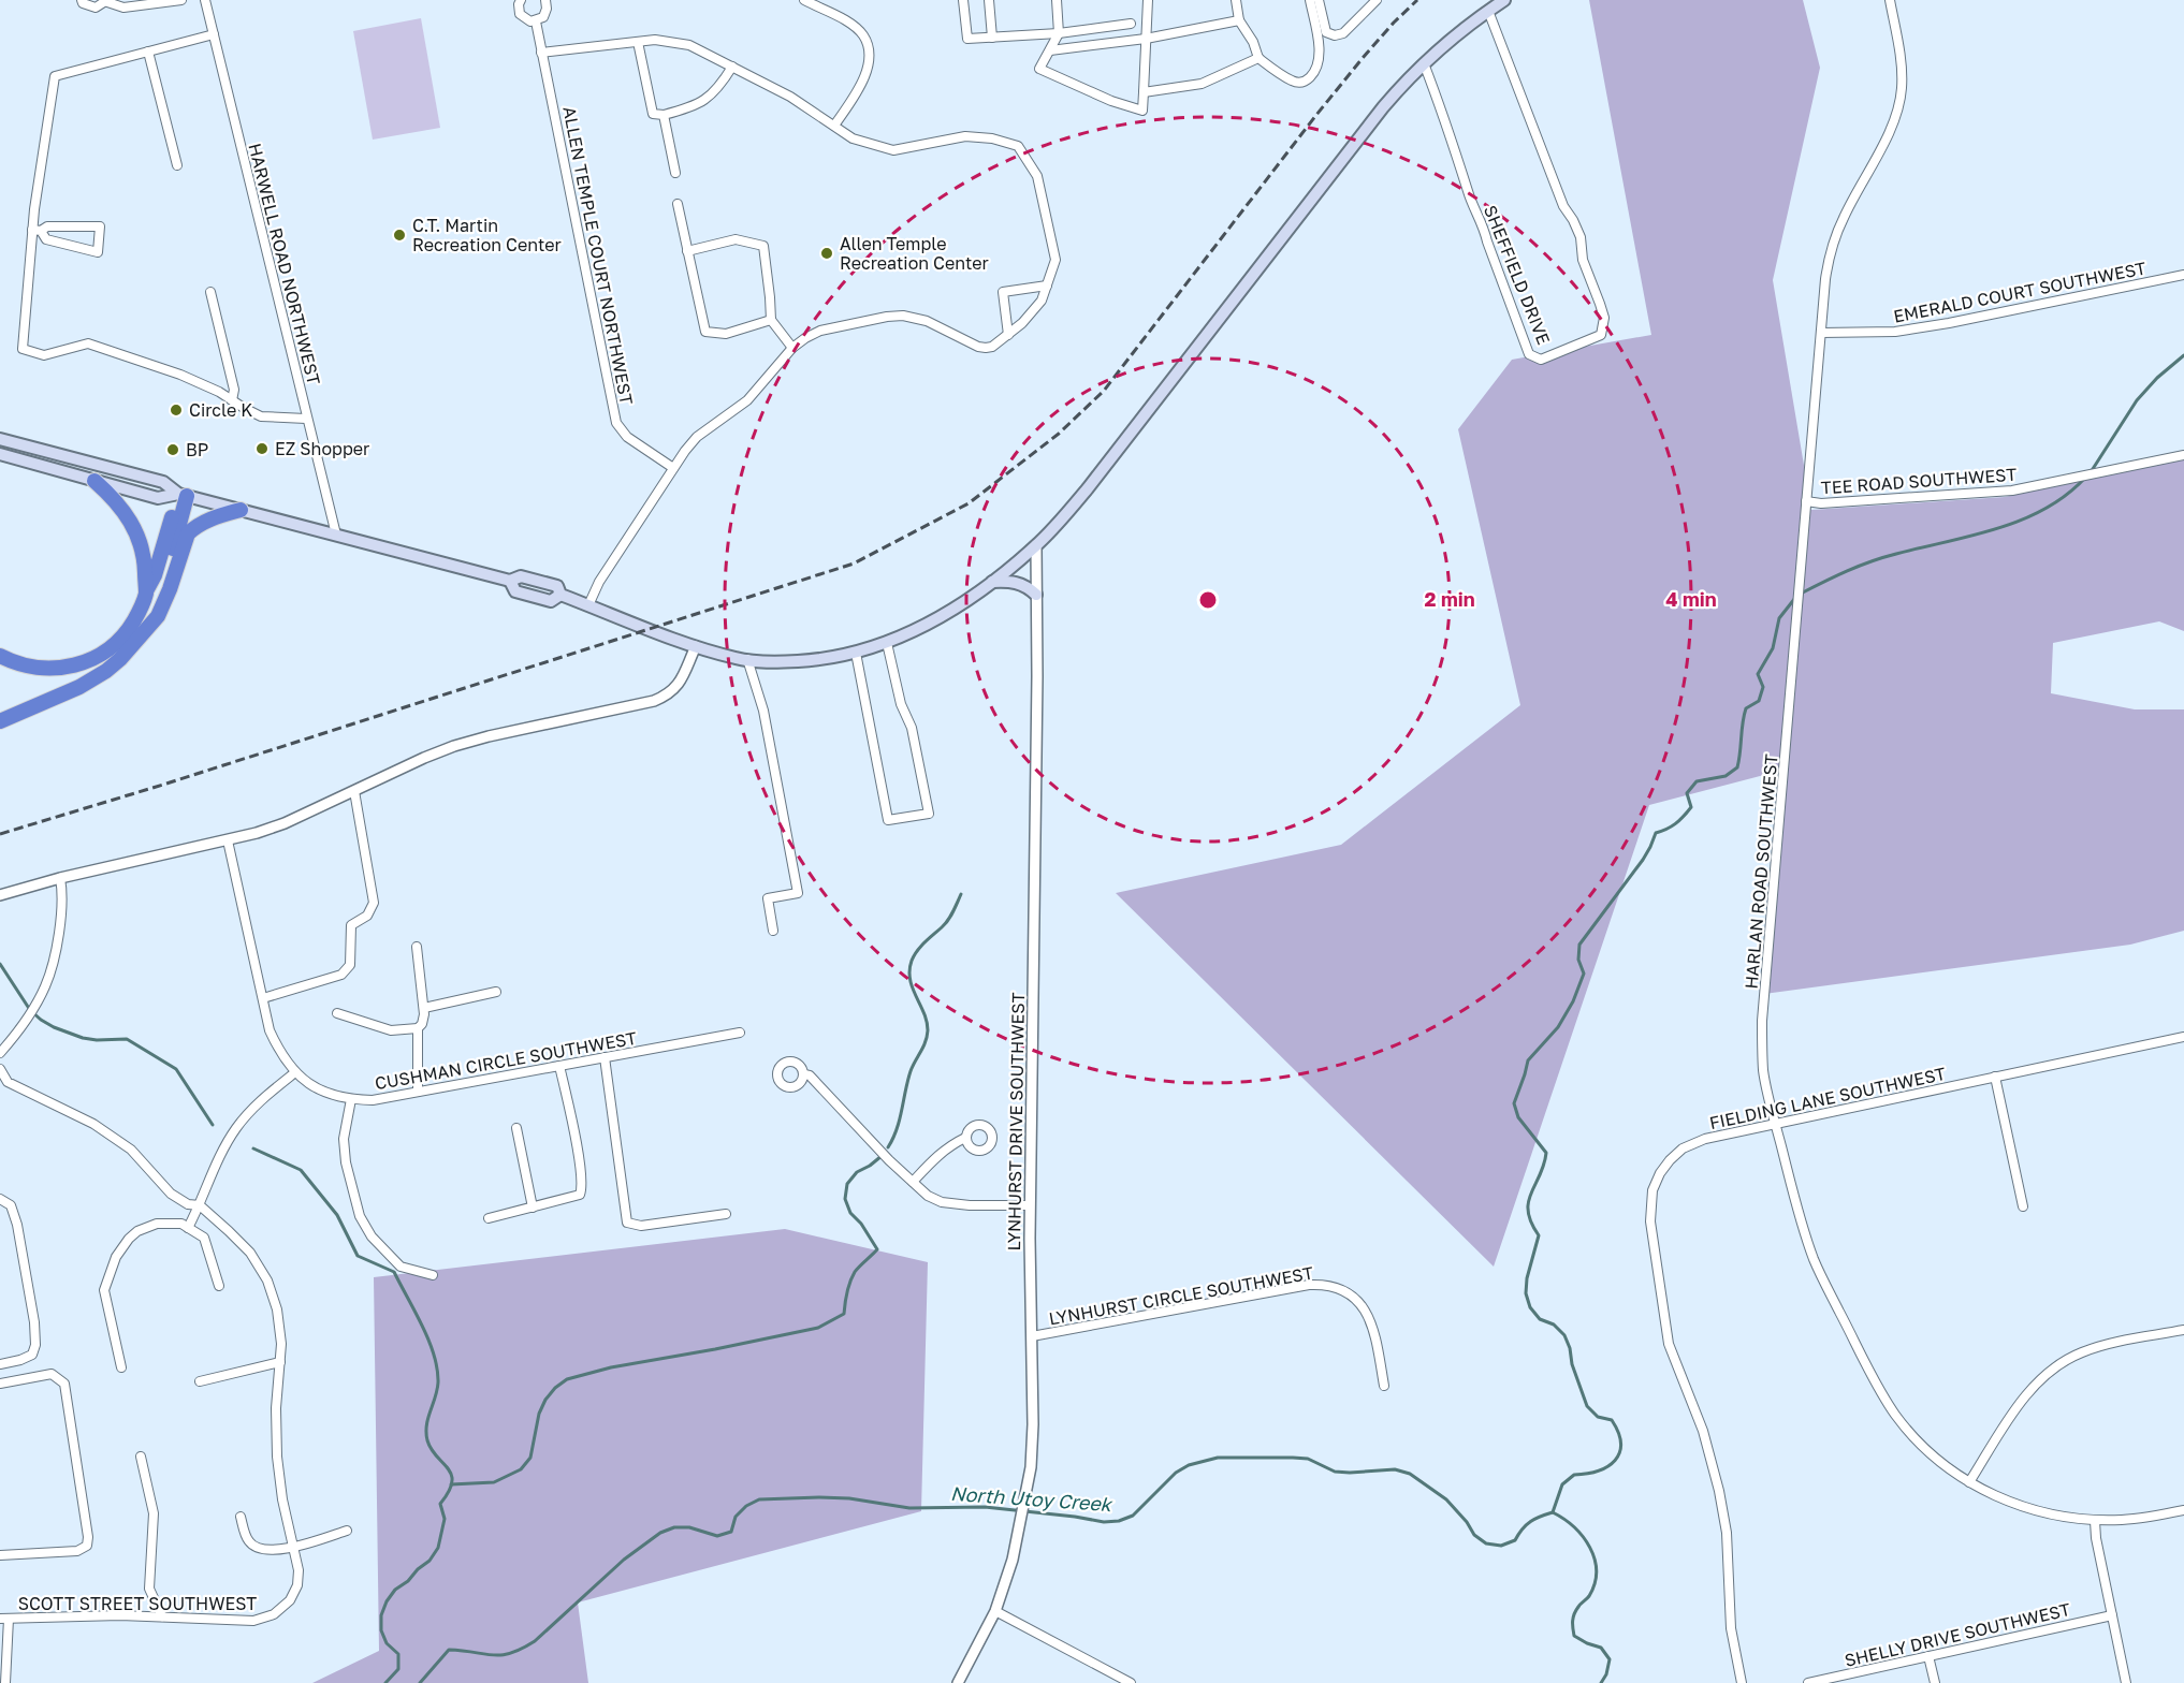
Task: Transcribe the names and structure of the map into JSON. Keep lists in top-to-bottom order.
{
  "streets": {
    "street": [
      "ALLEN TEMPLE COURT NORTHWEST",
      "HARWELL ROAD NORTHWEST",
      "SHEFFIELD DRIVE",
      "EMERALD COURT SOUTHWEST",
      "TEE ROAD SOUTHWEST",
      "HARLAN ROAD SOUTHWEST",
      "CUSHMAN CIRCLE SOUTHWEST",
      "FIELDING LANE SOUTHWEST",
      "LYNHURST DRIVE SOUTHWEST",
      "LYNHURST CIRCLE SOUTHWEST",
      "SCOTT STREET SOUTHWEST",
      "SHELLY DRIVE SOUTHWEST"
    ]
  },
  "crossings": [
    ["EMERALD COURT SOUTHWEST", "HARLAN ROAD SOUTHWEST"],
    ["TEE ROAD SOUTHWEST", "HARLAN ROAD SOUTHWEST"],
    ["HARLAN ROAD SOUTHWEST", "FIELDING LANE SOUTHWEST"],
    ["LYNHURST DRIVE SOUTHWEST", "LYNHURST CIRCLE SOUTHWEST"]
  ],
  "water": ["North Utoy Creek"],
  "places": [
    "C.T. Martin Recreation Center",
    "Allen Temple Recreation Center",
    "Circle K",
    "EZ Shopper",
    "BP"
  ],
  "rings": ["2 min", "4 min"]
}
